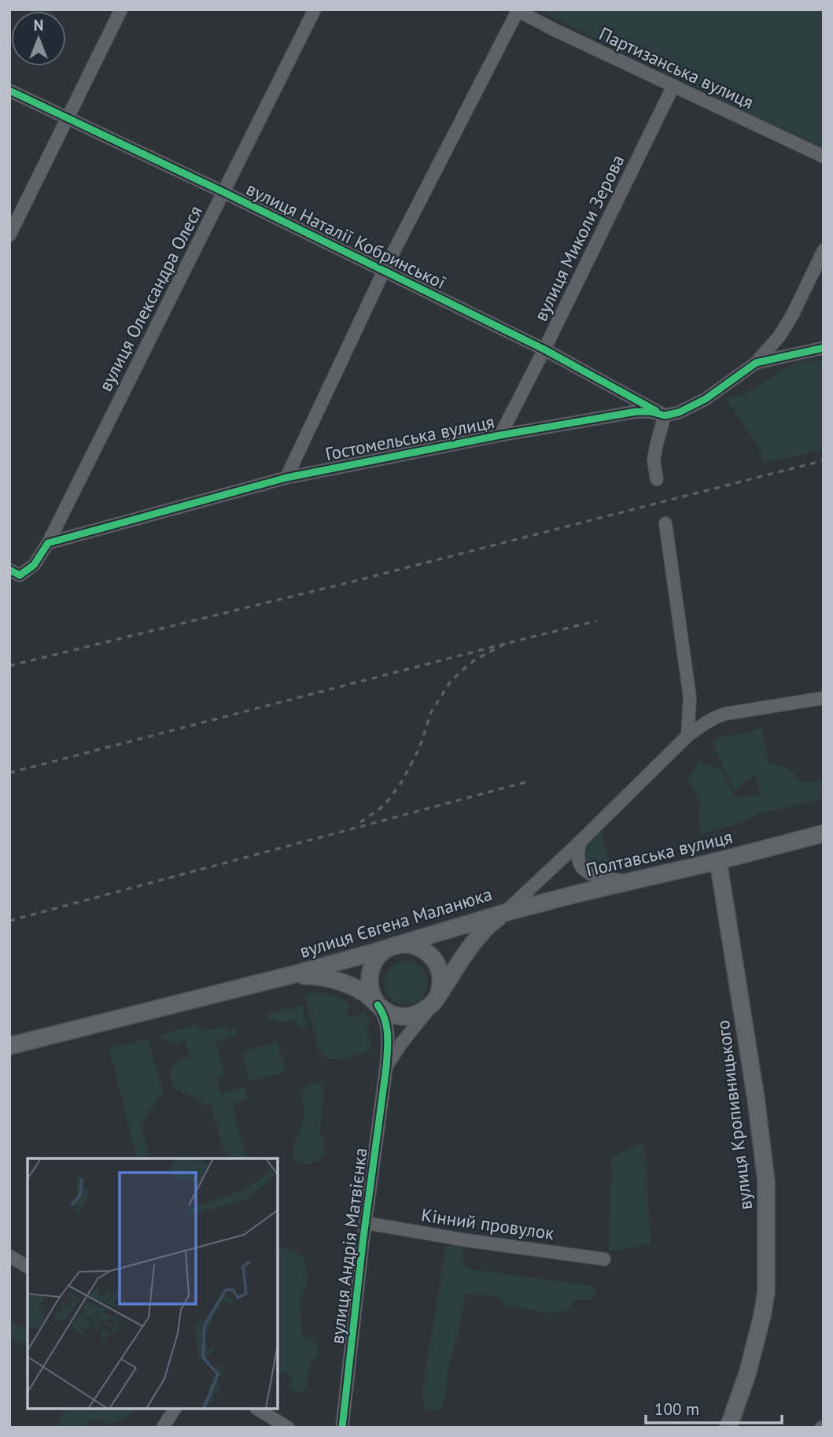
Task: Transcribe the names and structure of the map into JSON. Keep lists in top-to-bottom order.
{
  "streets": {
    "main road": ["Полтавська вулиця", "вулиця Євгена Маланюка", "вулиця Кропивницького"],
    "street": [
      "Партизанська вулиця",
      "вулиця Наталії Кобринської",
      "вулиця Миколи Зерова",
      "вулиця Олександра Олеся",
      "Гостомельська вулиця",
      "Кінний провулок",
      "вулиця Андрія Матвієнка"
    ]
  },
  "crossings": [
    ["Партизанська вулиця", "вулиця Миколи Зерова"],
    ["вулиця Наталії Кобринської", "вулиця Миколи Зерова"],
    ["вулиця Наталії Кобринської", "вулиця Олександра Олеся"],
    ["вулиця Наталії Кобринської", "Гостомельська вулиця"],
    ["вулиця Миколи Зерова", "Гостомельська вулиця"],
    ["вулиця Олександра Олеся", "Гостомельська вулиця"],
    ["Полтавська вулиця", "вулиця Євгена Маланюка"],
    ["Полтавська вулиця", "вулиця Кропивницького"],
    ["вулиця Євгена Маланюка", "вулиця Андрія Матвієнка"],
    ["Кінний провулок", "вулиця Андрія Матвієнка"]
  ],
  "scale_bar": "100 m",
  "north": "top"
}
